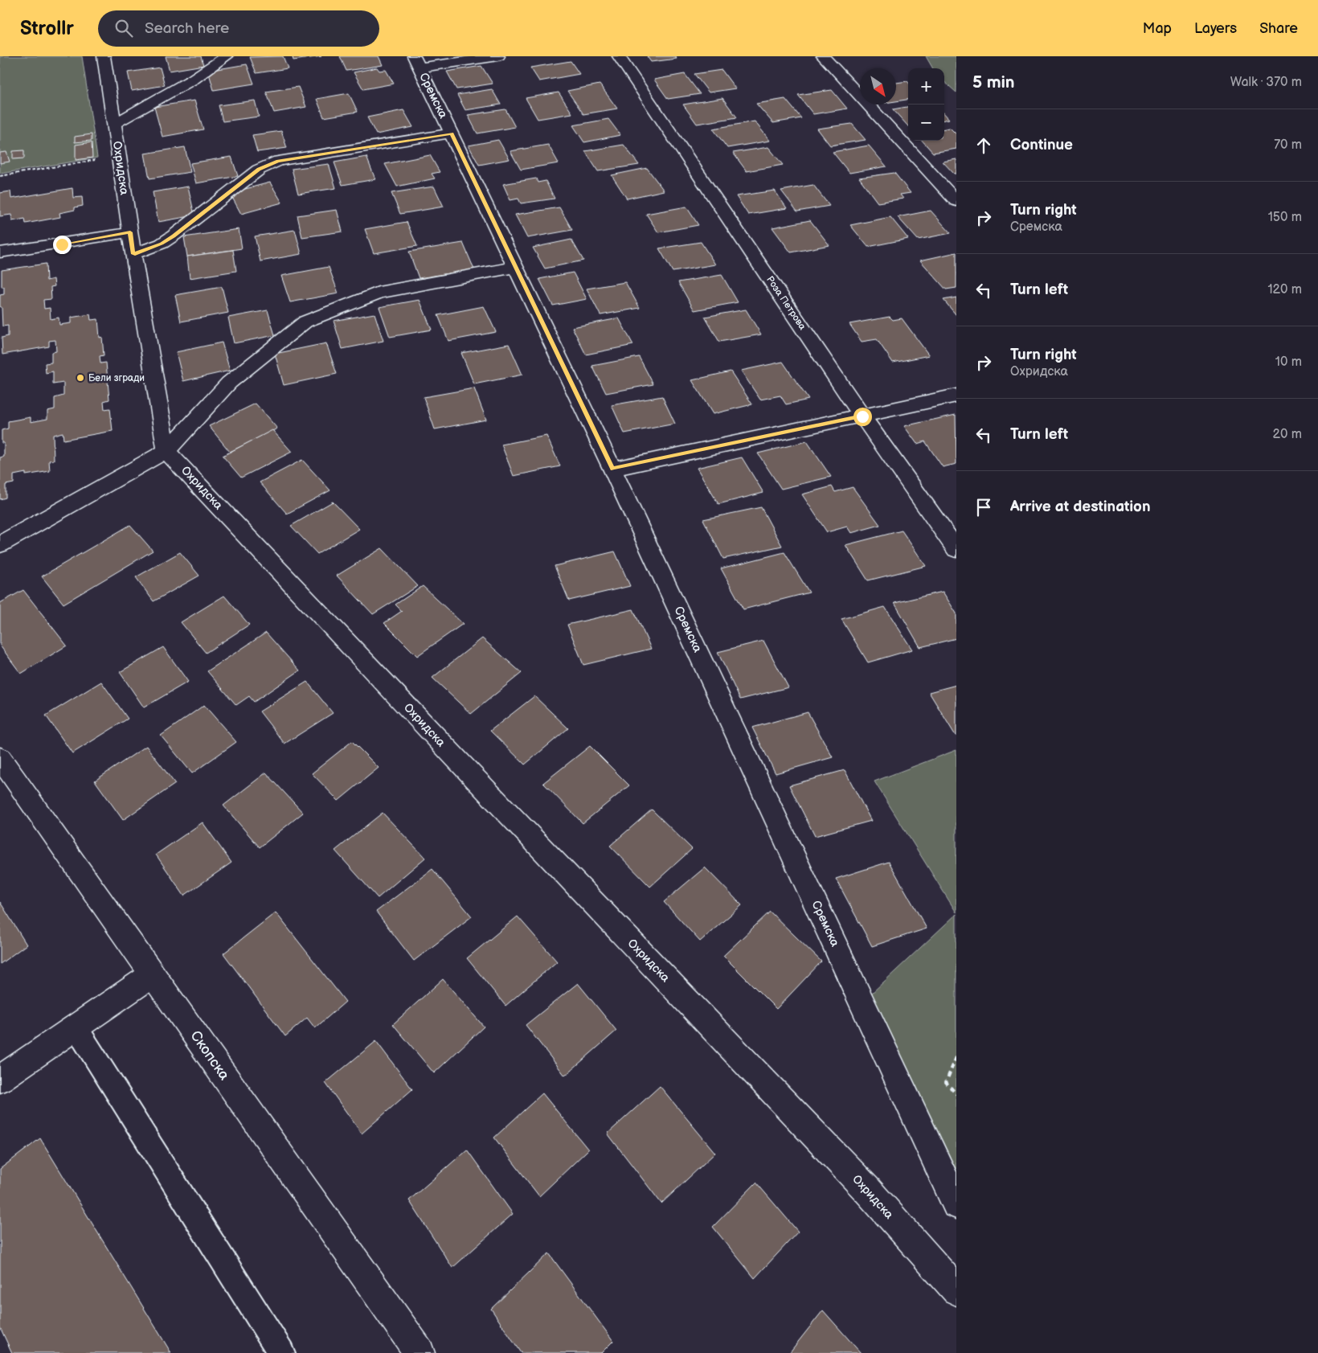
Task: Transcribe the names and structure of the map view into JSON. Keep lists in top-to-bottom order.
{
  "streets": {
    "street": [
      "Сремска",
      "Охридска",
      "Роза Петрова",
      "Скопска"
    ]
  },
  "places": ["Бели згради"],
  "north": "bottom right",
  "page": {
    "header": "Strollr",
    "search": "Search here",
    "nav": ["Map", "Layers", "Share"],
    "heading": ["5 min", "Walk · 370 m"],
    "map_buttons": ["+", "−"],
    "list": [
      ["Continue", "70 m"],
      ["Turn right", "Сремска", "150 m"],
      ["Turn left", "120 m"],
      ["Turn right", "Охридска", "10 m"],
      ["Turn left", "20 m"],
      "Arrive at destination"
    ]
  }
}
